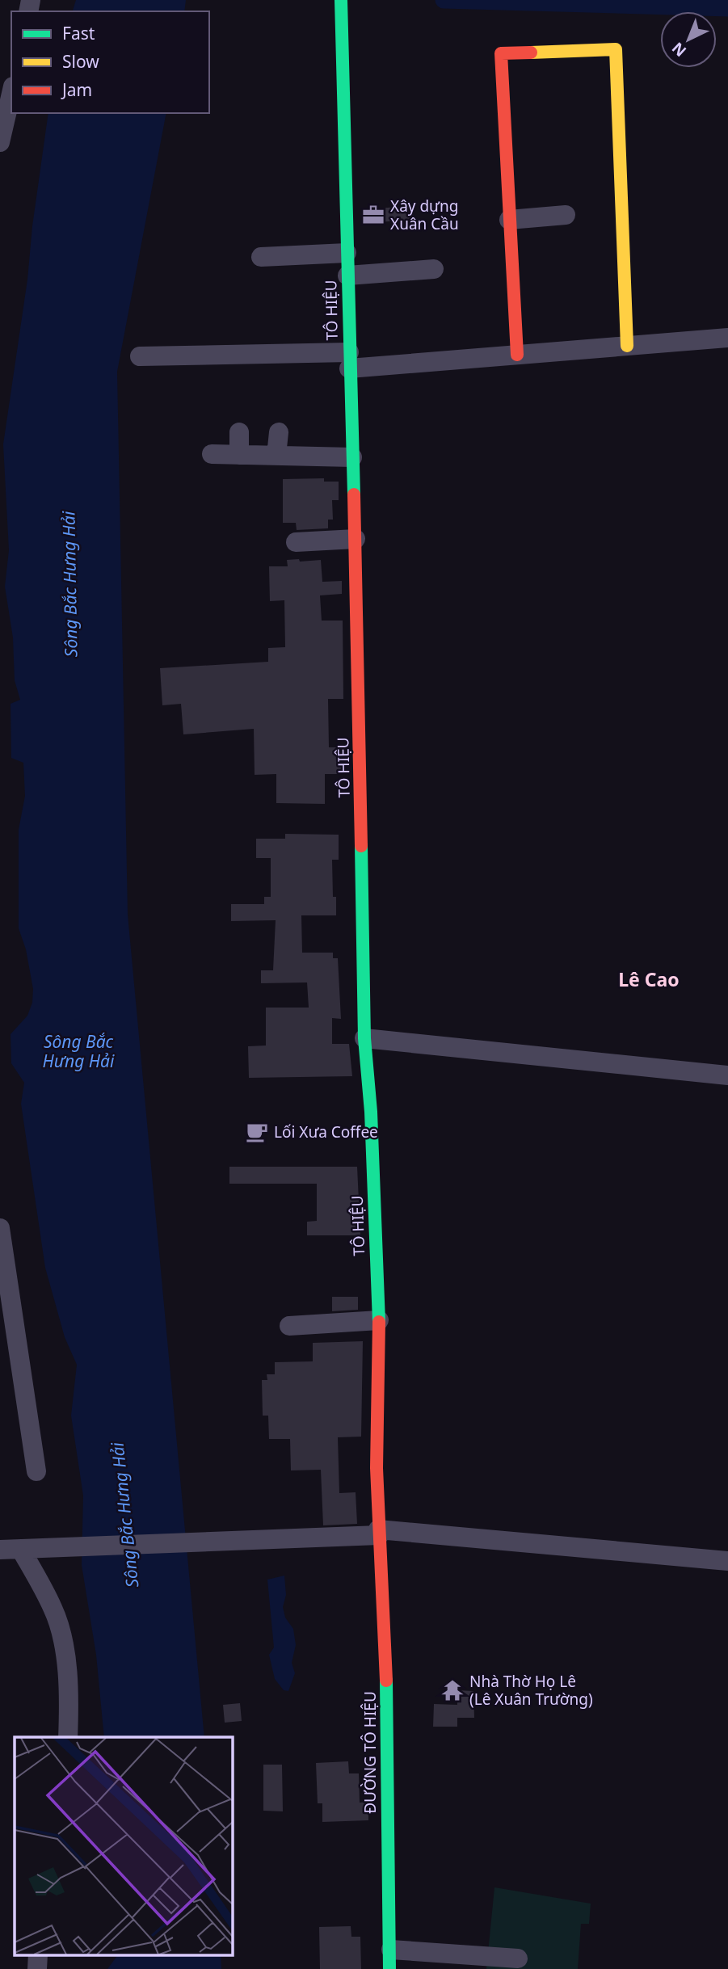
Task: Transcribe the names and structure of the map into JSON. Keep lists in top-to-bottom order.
{
  "streets": {
    "main road": ["TÔ HIỆU", "ĐƯỜNG TÔ HIỆU"]
  },
  "crossings": [
    ["TÔ HIỆU", "ĐƯỜNG TÔ HIỆU"]
  ],
  "districts": ["Lê Cao"],
  "water": ["Sông Bắc Hưng Hải"],
  "places": {
    "office": ["Xây dựng Xuân Cầu"],
    "cafe": ["Lối Xưa Coffee"],
    "temple": ["Nhà Thờ Họ Lê (Lê Xuân Trường)"]
  },
  "legend": ["Fast", "Slow", "Jam"],
  "north": "bottom left"
}
